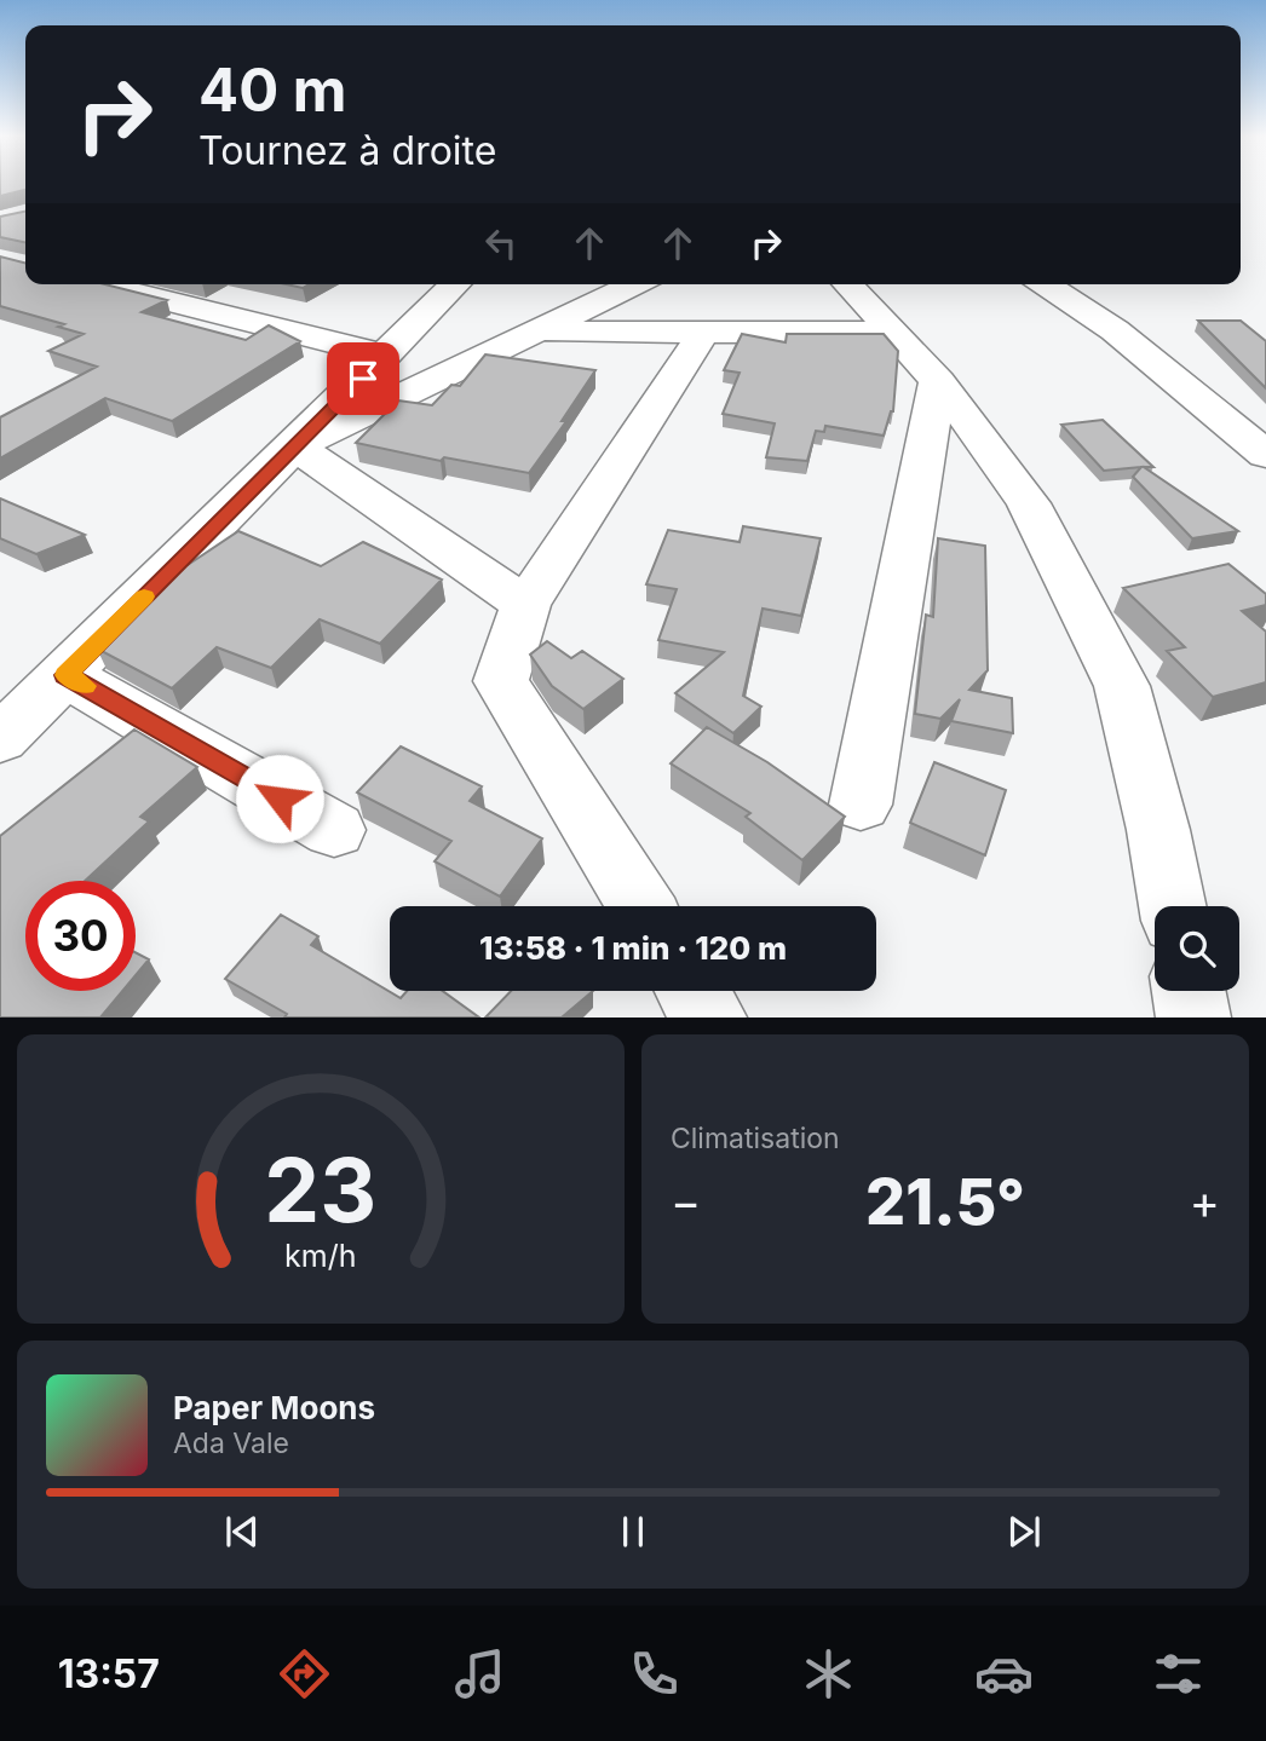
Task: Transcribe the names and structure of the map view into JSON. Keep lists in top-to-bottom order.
{
  "page": {
    "turn": ["40 m", "Tournez à droite"],
    "limit": "30",
    "trip": "13:58 · 1 min · 120 m",
    "tile": "Climatisation",
    "heat": ["−", "21.5°", "+"],
    "song": ["Paper Moons", "Ada Vale"],
    "tabs": "13:57",
    "gauge": ["23", "km/h"]
  }
}
